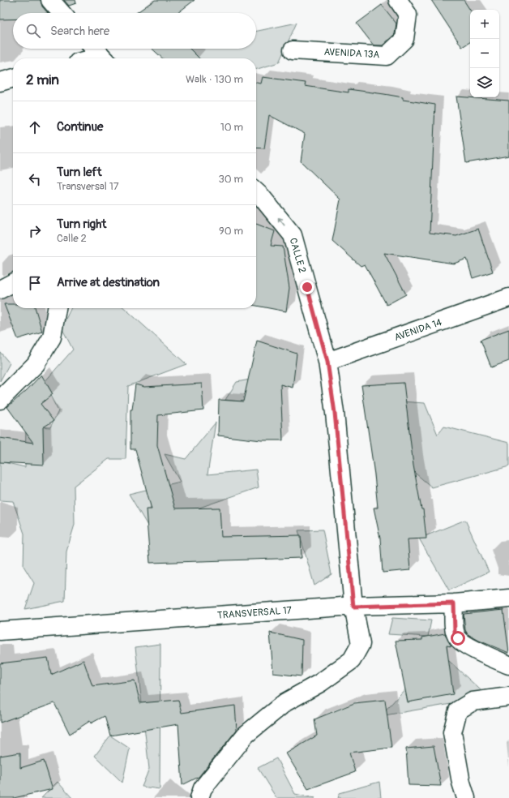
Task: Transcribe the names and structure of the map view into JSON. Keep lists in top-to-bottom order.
{
  "streets": {
    "street": [
      "AVENIDA 13A",
      "CALLE 2",
      "AVENIDA 14",
      "TRANSVERSAL 17"
    ]
  },
  "crossings": [
    ["CALLE 2", "AVENIDA 14"],
    ["CALLE 2", "TRANSVERSAL 17"]
  ],
  "page": {
    "map_buttons": ["+", "−"],
    "search": "Search here",
    "heading": ["2 min", "Walk · 130 m"],
    "list": [
      ["Continue", "10 m"],
      ["Turn left", "Transversal 17", "30 m"],
      ["Turn right", "Calle 2", "90 m"],
      "Arrive at destination"
    ]
  }
}
